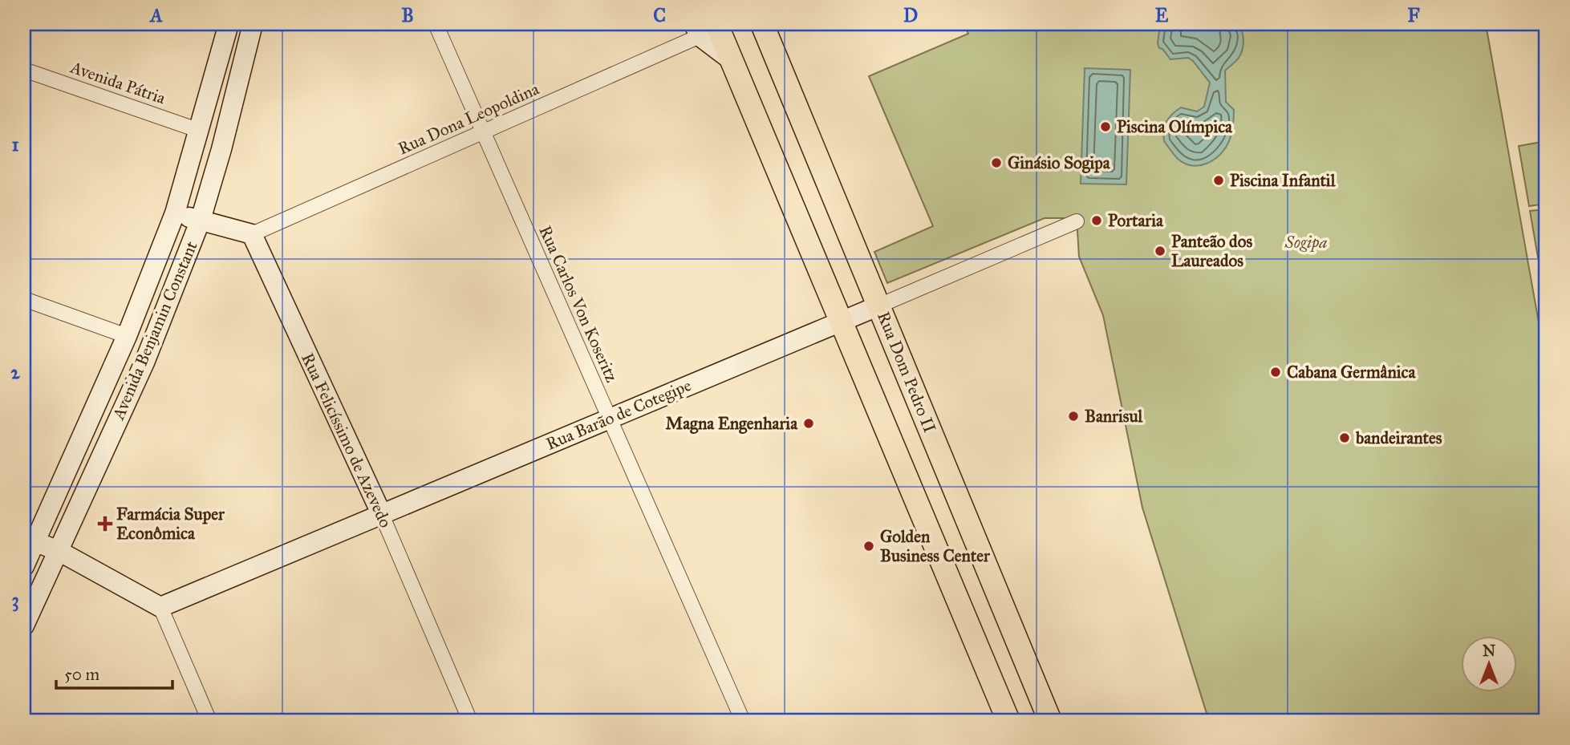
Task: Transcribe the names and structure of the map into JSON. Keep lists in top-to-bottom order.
{
  "streets": {
    "main road": ["Rua Dom Pedro II"],
    "street": [
      "Avenida Pátria",
      "Rua Dona Leopoldina",
      "Rua Carlos Von Koseritz",
      "Avenida Benjamin Constant",
      "Rua Barão de Cotegipe",
      "Rua Felicíssimo de Azevedo"
    ]
  },
  "crossings": [
    ["Avenida Pátria", "Avenida Benjamin Constant"],
    ["Rua Dona Leopoldina", "Rua Carlos Von Koseritz"],
    ["Rua Dona Leopoldina", "Rua Felicíssimo de Azevedo"],
    ["Rua Carlos Von Koseritz", "Rua Barão de Cotegipe"],
    ["Rua Dom Pedro II", "Rua Barão de Cotegipe"],
    ["Rua Barão de Cotegipe", "Rua Felicíssimo de Azevedo"]
  ],
  "parks": ["Sogipa"],
  "places": {
    "other": [
      "Piscina Olímpica",
      "Ginásio Sogipa",
      "Piscina Infantil",
      "Portaria",
      "Panteão dos Laureados",
      "Cabana Germânica",
      "Banrisul",
      "Magna Engenharia",
      "bandeirantes",
      "Golden Business Center"
    ],
    "health": ["Farmácia Super Econômica"]
  },
  "scale_bar": "50 m",
  "north": "top",
  "grid": {
    "columns": [
      "A",
      "B",
      "C",
      "D",
      "E",
      "F"
    ],
    "rows": ["1", "2", "3"]
  }
}
